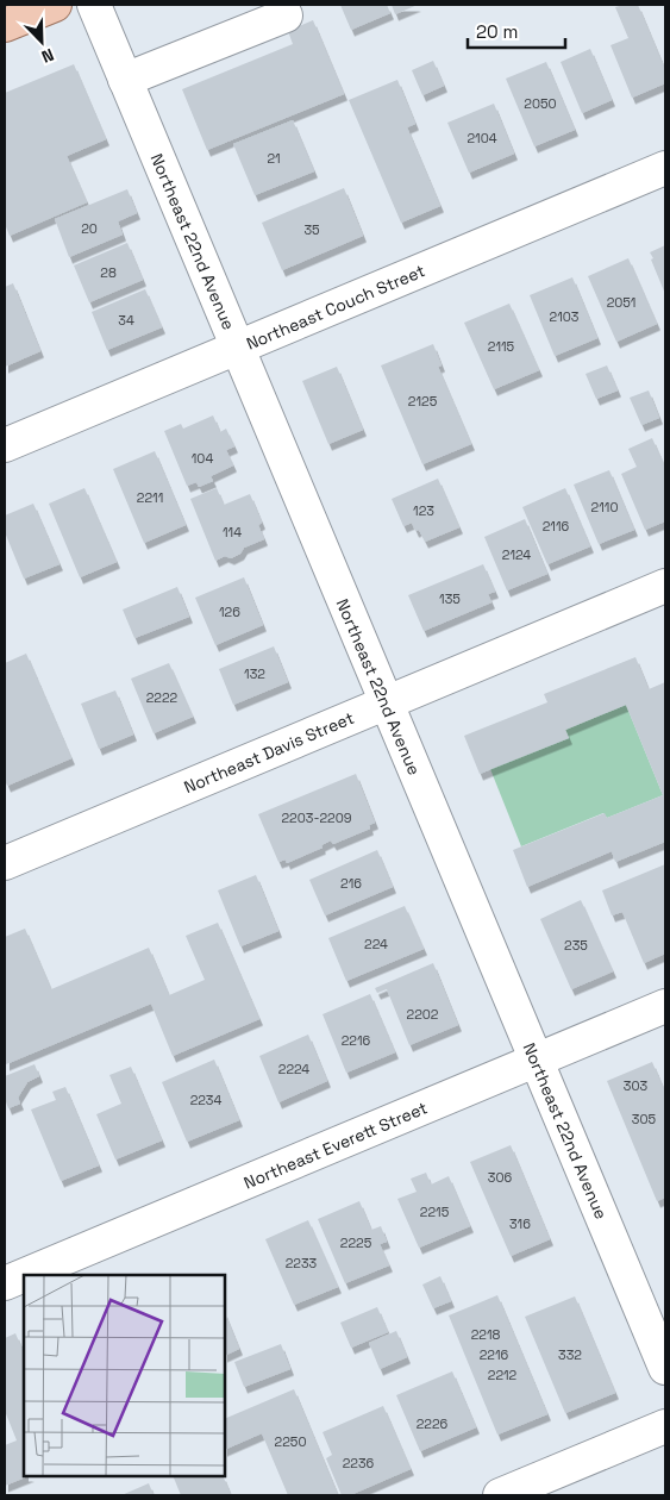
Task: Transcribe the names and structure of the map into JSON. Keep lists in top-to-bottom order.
{
  "streets": {
    "street": [
      "Northeast 22nd Avenue",
      "Northeast Couch Street",
      "Northeast Davis Street",
      "Northeast Everett Street"
    ]
  },
  "crossings": [
    ["Northeast 22nd Avenue", "Northeast Couch Street"],
    ["Northeast 22nd Avenue", "Northeast Davis Street"],
    ["Northeast 22nd Avenue", "Northeast Everett Street"]
  ],
  "house_numbers": [
    "2050",
    "2104",
    "21",
    "20",
    "35",
    "28",
    "2051",
    "2103",
    "34",
    "2115",
    "2125",
    "104",
    "2211",
    "2110",
    "123",
    "2116",
    "114",
    "2124",
    "135",
    "126",
    "132",
    "2222",
    "2203-2209",
    "216",
    "224",
    "235",
    "2202",
    "2216",
    "2224",
    "303",
    "2234",
    "305",
    "306",
    "2215",
    "316",
    "2225",
    "2233",
    "2218",
    "2216",
    "332",
    "2212",
    "2226",
    "2250",
    "2236"
  ],
  "scale_bar": "20 m",
  "north": "bottom right"
}
